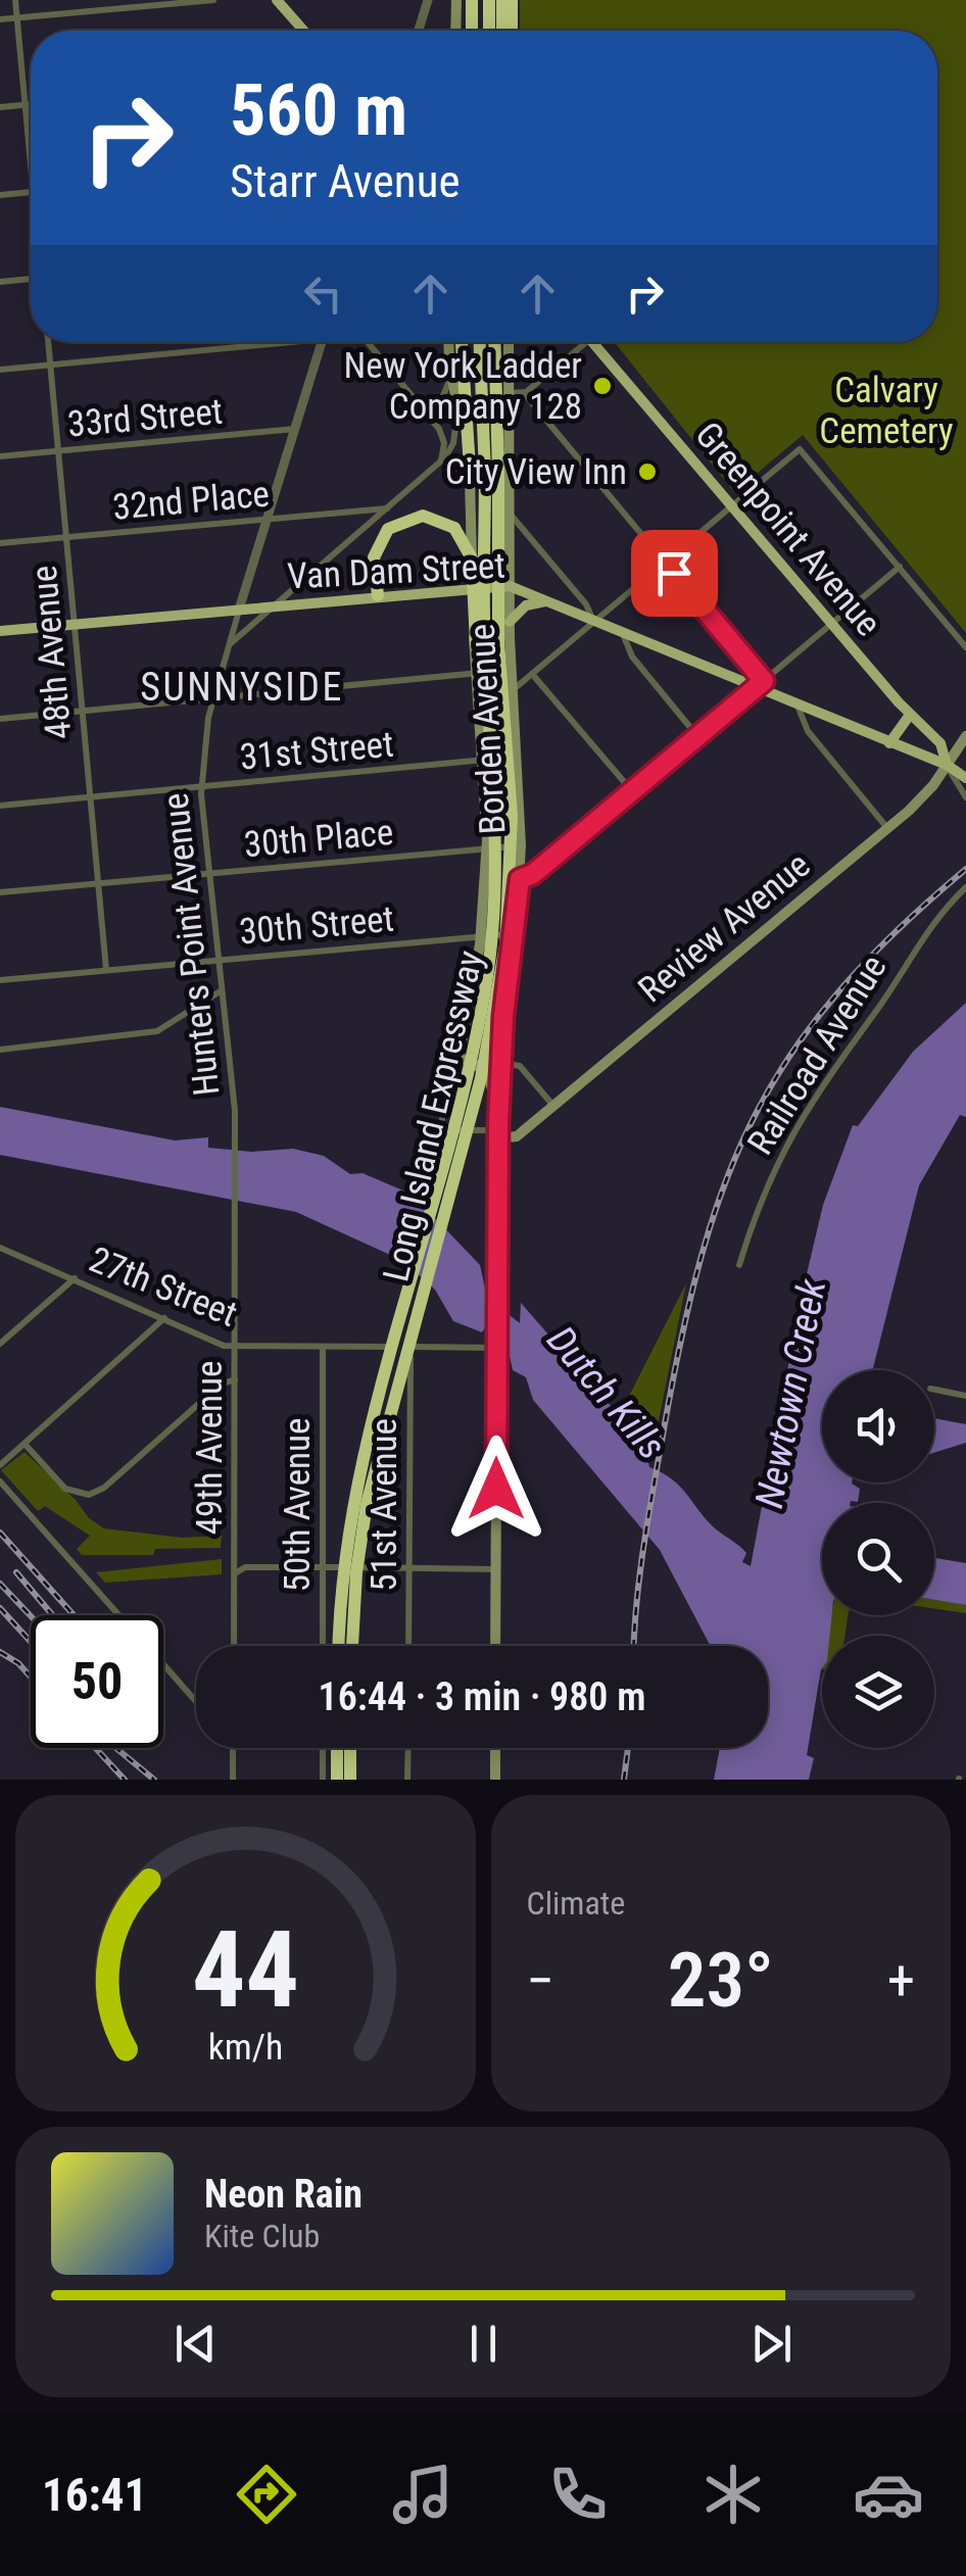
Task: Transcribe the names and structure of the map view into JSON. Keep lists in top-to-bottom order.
{
  "streets": {
    "highway": ["Long Island Expressway"],
    "main road": [
      "Greenpoint Avenue",
      "Van Dam Street",
      "Borden Avenue",
      "Review Avenue"
    ],
    "street": [
      "33rd Street",
      "32nd Place",
      "48th Avenue",
      "31st Street",
      "30th Place",
      "30th Street",
      "Hunters Point Avenue",
      "Railroad Avenue",
      "27th Street",
      "49th Avenue",
      "50th Avenue",
      "51st Avenue"
    ]
  },
  "crossings": [
    ["33rd Street", "48th Avenue"],
    ["33rd Street", "Hunters Point Avenue"],
    ["32nd Place", "48th Avenue"],
    ["32nd Place", "Hunters Point Avenue"],
    ["Greenpoint Avenue", "Van Dam Street"],
    ["Greenpoint Avenue", "Review Avenue"],
    ["Van Dam Street", "48th Avenue"],
    ["Van Dam Street", "Borden Avenue"],
    ["Van Dam Street", "Review Avenue"],
    ["Van Dam Street", "Hunters Point Avenue"],
    ["48th Avenue", "31st Street"],
    ["48th Avenue", "30th Place"],
    ["48th Avenue", "30th Street"],
    ["Borden Avenue", "31st Street"],
    ["Borden Avenue", "30th Place"],
    ["Borden Avenue", "30th Street"],
    ["Borden Avenue", "Review Avenue"],
    ["Borden Avenue", "27th Street"],
    ["31st Street", "Hunters Point Avenue"],
    ["30th Place", "Hunters Point Avenue"],
    ["30th Street", "Hunters Point Avenue"],
    ["Hunters Point Avenue", "49th Avenue"],
    ["27th Street", "49th Avenue"],
    ["27th Street", "50th Avenue"],
    ["27th Street", "51st Avenue"]
  ],
  "districts": ["SUNNYSIDE"],
  "water": ["Dutch Kills", "Newtown Creek"],
  "parks": ["Calvary Cemetery"],
  "places": ["New York Ladder Company 128", "City View Inn"],
  "page": {
    "turn": ["560 m", "Starr Avenue"],
    "limit": "50",
    "trip": "16:44 · 3 min · 980 m",
    "tile": "Climate",
    "heat": ["−", "23°", "+"],
    "song": ["Neon Rain", "Kite Club"],
    "tabs": "16:41",
    "gauge": ["44", "km/h"]
  }
}
